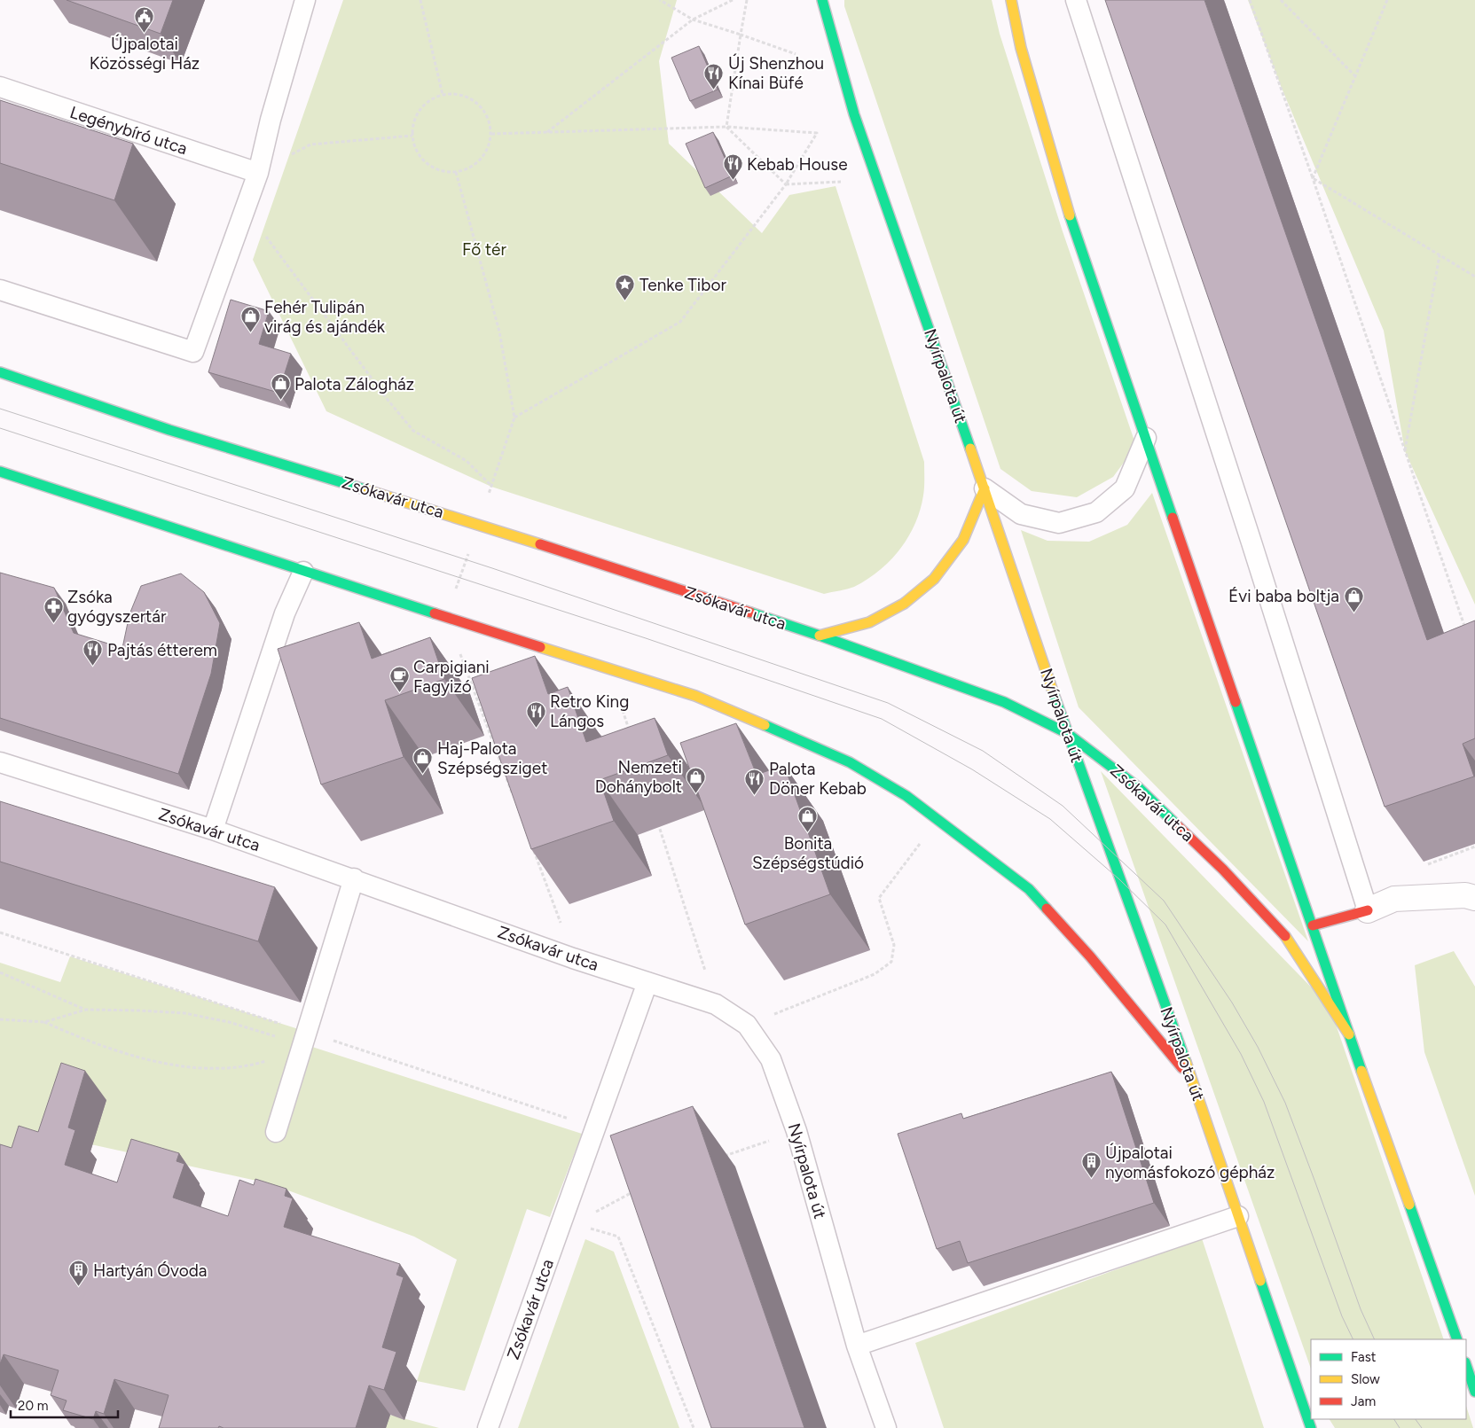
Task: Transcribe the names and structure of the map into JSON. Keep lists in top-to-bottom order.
{
  "streets": {
    "main road": ["Nyírpalota út", "Zsókavár utca"],
    "lane": ["Legénybíró utca"]
  },
  "crossings": [
    ["Nyírpalota út", "Zsókavár utca"]
  ],
  "parks": ["Fő tér"],
  "places": {
    "public building": ["Újpalotai Közösségi Ház"],
    "restaurant": [
      "Új Shenzhou Kínai Büfé",
      "Kebab House",
      "Pajtás étterem",
      "Retro King Lángos",
      "Palota Döner Kebab"
    ],
    "place": ["Tenke Tibor"],
    "shop": [
      "Fehér Tulipán virág és ajándék",
      "Palota Zálogház",
      "Évi baba boltja",
      "Haj-Palota Szépségsziget",
      "Nemzeti Dohánybolt",
      "Bonita Szépségstúdió"
    ],
    "pharmacy": ["Zsóka gyógyszertár"],
    "cafe": ["Carpigiani Fagyizó"],
    "building": ["Újpalotai nyomásfokozó gépház", "Hartyán Óvoda"]
  },
  "legend": ["Fast", "Slow", "Jam"],
  "scale_bar": "20 m"
}
